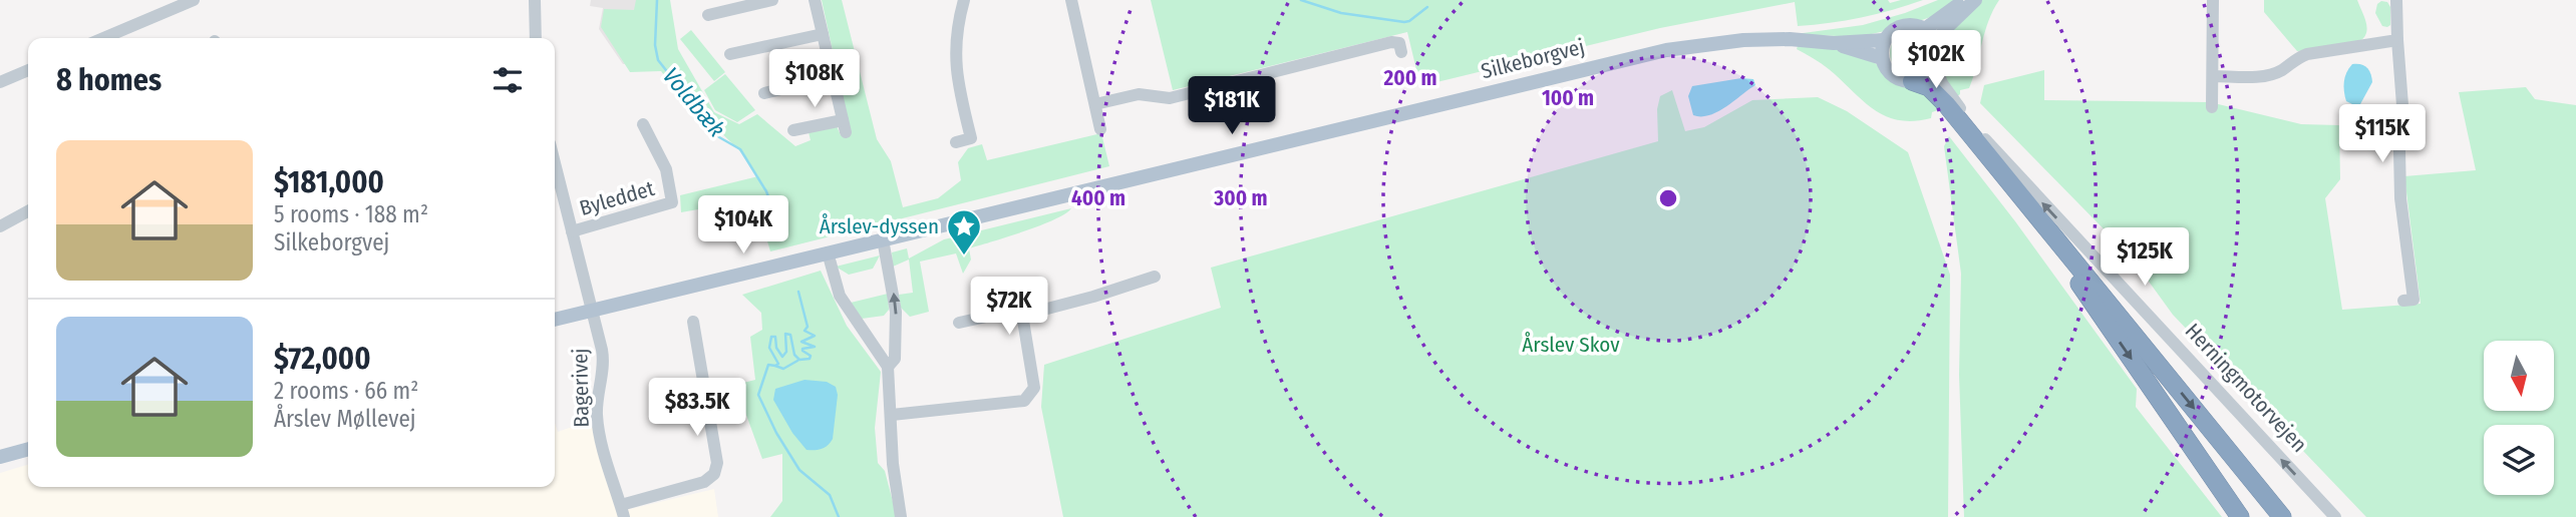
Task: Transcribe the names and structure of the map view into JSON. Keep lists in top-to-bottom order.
{
  "streets": {
    "main road": ["Silkeborgvej"],
    "street": ["Byleddet", "Bagerivej", "Herningmotorvejen"]
  },
  "crossings": [
    ["Silkeborgvej", "Byleddet"],
    ["Silkeborgvej", "Bagerivej"],
    ["Silkeborgvej", "Herningmotorvejen"],
    ["Byleddet", "Bagerivej"]
  ],
  "one_way": ["Herningmotorvejen"],
  "water": ["Voldbæk"],
  "parks": ["Årslev Skov"],
  "places": {
    "place": ["Årslev-dyssen"]
  },
  "north": "bottom",
  "page": {
    "price": [
      "$102K",
      "$108K",
      "$181K",
      "$115K",
      "$104K",
      "$125K",
      "$72K",
      "$83.5K"
    ],
    "heading": "8 homes",
    "list": [
      {
        "name": "$181,000",
        "note": "5 rooms · 188 m² · Silkeborgvej"
      },
      {
        "name": "$72,000",
        "note": "2 rooms · 66 m² · Årslev Møllevej"
      }
    ]
  },
  "rings": [
    "200 m",
    "100 m",
    "300 m",
    "400 m"
  ]
}
